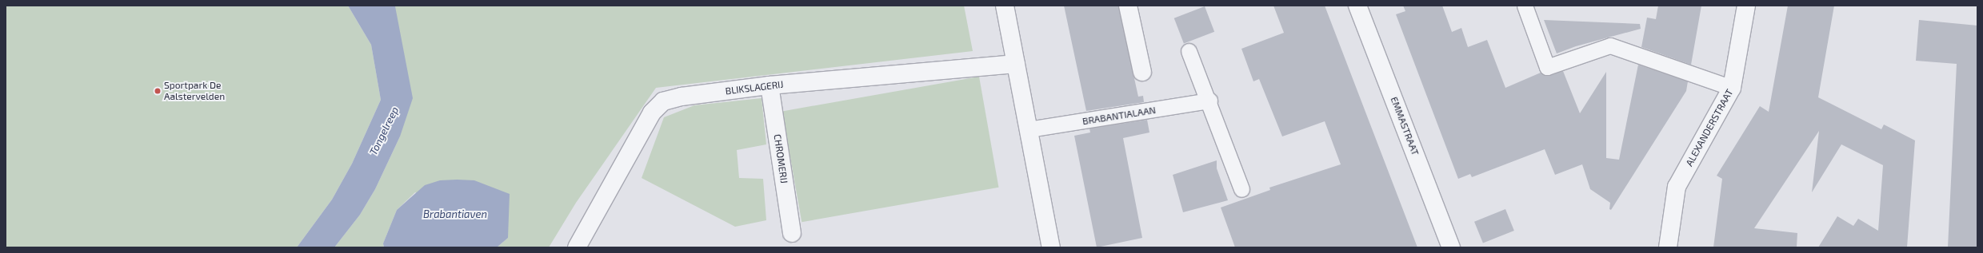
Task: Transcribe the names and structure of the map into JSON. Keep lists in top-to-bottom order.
{
  "streets": {
    "street": [
      "BLIKSLAGERIJ",
      "EMMASTRAAT",
      "ALEXANDERSTRAAT",
      "CHROMERIJ"
    ],
    "lane": ["BRABANTIALAAN"]
  },
  "crossings": [
    ["BLIKSLAGERIJ", "CHROMERIJ"]
  ],
  "water": ["Tongelreep", "Brabantiaven"],
  "places": ["Sportpark De Aalstervelden"]
}
